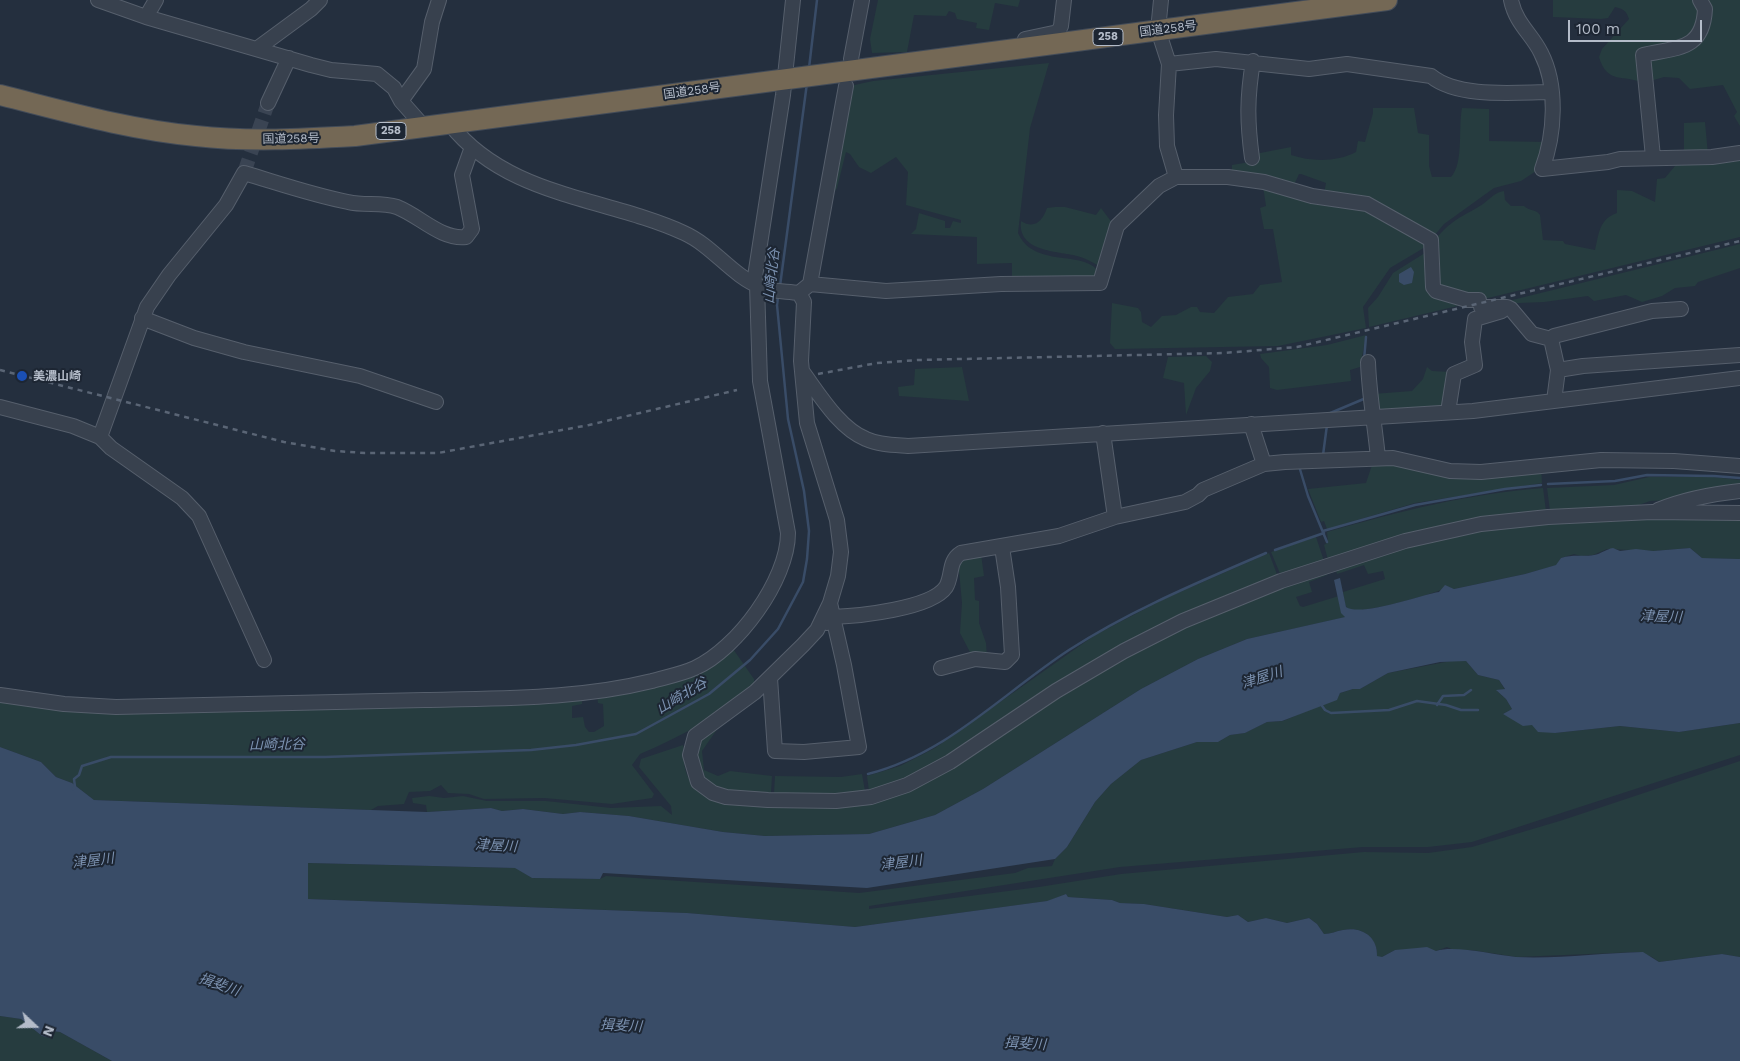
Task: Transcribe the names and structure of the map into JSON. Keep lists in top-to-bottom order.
{
  "streets": {
    "highway": ["国道258号", "258"]
  },
  "water": ["山崎北谷", "津屋川", "揖斐川"],
  "places": ["美濃山崎"],
  "scale_bar": "100 m",
  "north": "right"
}
